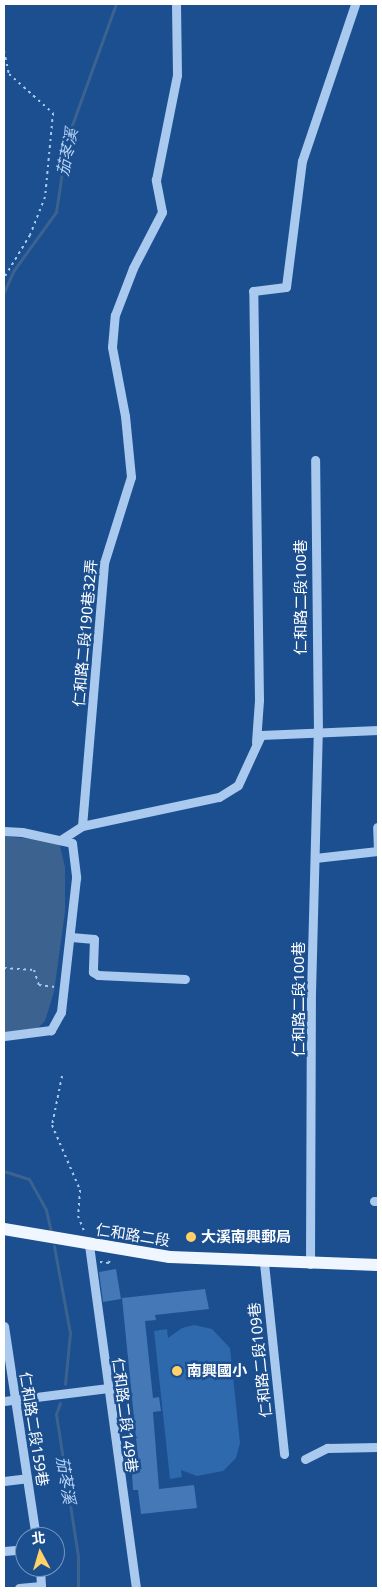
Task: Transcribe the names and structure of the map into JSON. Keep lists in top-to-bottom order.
{
  "streets": {
    "main road": ["仁和路二段"],
    "street": [
      "仁和路二段100巷",
      "仁和路二段190巷32弄",
      "仁和路二段109巷",
      "仁和路二段149巷",
      "仁和路二段159巷"
    ]
  },
  "crossings": [
    ["仁和路二段100巷", "仁和路二段"],
    ["仁和路二段", "仁和路二段109巷"],
    ["仁和路二段", "仁和路二段149巷"]
  ],
  "water": ["茄苳溪"],
  "places": ["大溪南興郵局", "南興國小"],
  "north": "top"
}
